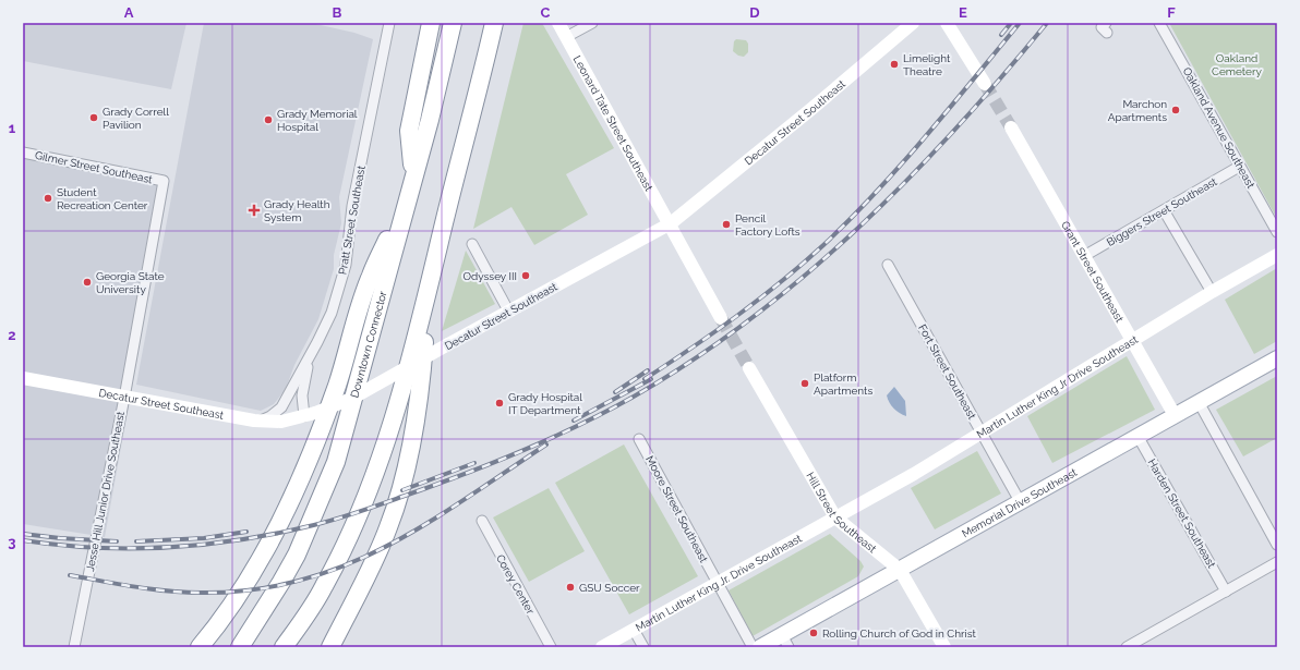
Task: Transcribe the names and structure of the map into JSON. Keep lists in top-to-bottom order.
{
  "streets": {
    "highway": ["Downtown Connector"],
    "main road": [
      "Decatur Street Southeast",
      "Leonard Tate Street Southeast",
      "Grant Street Southeast",
      "Martin Luther King Jr Drive Southeast",
      "Memorial Drive Southeast",
      "Hill Street Southeast",
      "Martin Luther King Jr. Drive Southeast"
    ],
    "street": [
      "Oakland Avenue Southeast",
      "Gilmer Street Southeast",
      "Biggers Street Southeast",
      "Pratt Street Southeast",
      "Fort Street Southeast",
      "Jesse Hill Junior Drive Southeast",
      "Moore Street Southeast",
      "Harden Street Southeast",
      "Corey Center"
    ]
  },
  "crossings": [
    ["Decatur Street Southeast", "Leonard Tate Street Southeast"],
    ["Decatur Street Southeast", "Pratt Street Southeast"],
    ["Decatur Street Southeast", "Jesse Hill Junior Drive Southeast"],
    ["Oakland Avenue Southeast", "Biggers Street Southeast"],
    ["Gilmer Street Southeast", "Jesse Hill Junior Drive Southeast"],
    ["Biggers Street Southeast", "Grant Street Southeast"],
    ["Grant Street Southeast", "Martin Luther King Jr Drive Southeast"],
    ["Grant Street Southeast", "Memorial Drive Southeast"],
    ["Fort Street Southeast", "Martin Luther King Jr Drive Southeast"],
    ["Fort Street Southeast", "Memorial Drive Southeast"],
    ["Martin Luther King Jr Drive Southeast", "Hill Street Southeast"],
    ["Martin Luther King Jr Drive Southeast", "Martin Luther King Jr. Drive Southeast"],
    ["Memorial Drive Southeast", "Hill Street Southeast"],
    ["Memorial Drive Southeast", "Harden Street Southeast"],
    ["Moore Street Southeast", "Martin Luther King Jr. Drive Southeast"],
    ["Hill Street Southeast", "Martin Luther King Jr. Drive Southeast"]
  ],
  "parks": ["Oakland Cemetery"],
  "places": {
    "other": [
      "Limelight Theatre",
      "Marchon Apartments",
      "Grady Correll Pavilion",
      "Grady Memorial Hospital",
      "Student Recreation Center",
      "Pencil Factory Lofts",
      "Odyssey III",
      "Georgia State University",
      "Platform Apartments",
      "Grady Hospital IT Department",
      "GSU Soccer",
      "Rolling Church of God in Christ"
    ],
    "health": ["Grady Health System"]
  },
  "grid": {
    "columns": [
      "A",
      "B",
      "C",
      "D",
      "E",
      "F"
    ],
    "rows": ["1", "2", "3"]
  }
}
